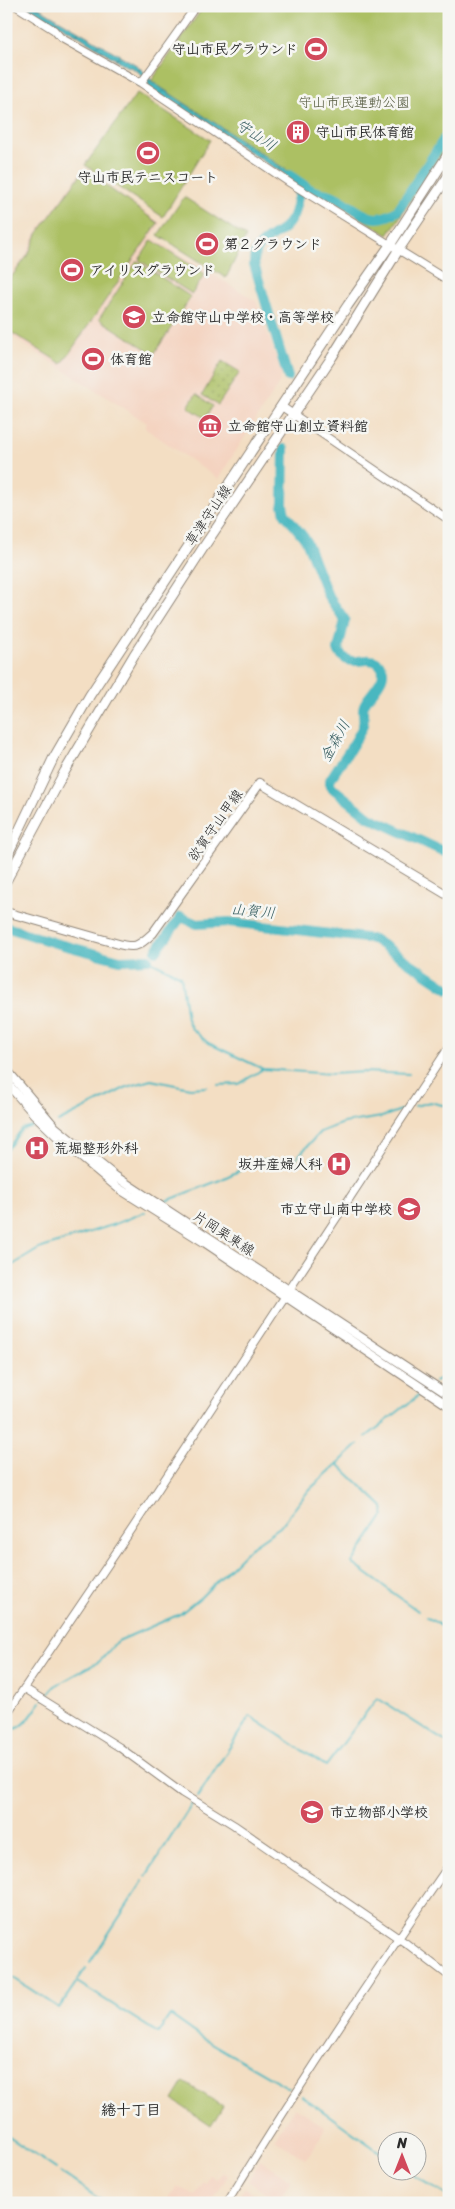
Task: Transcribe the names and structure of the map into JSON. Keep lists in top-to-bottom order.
{
  "streets": {
    "main road": ["草津守山線", "欲賀守山甲線", "片岡栗東線"]
  },
  "districts": ["綣十丁目"],
  "water": ["守山川", "金森川", "山賀川"],
  "parks": ["守山市民運動公園"],
  "places": {
    "sports": [
      "守山市民グラウンド",
      "守山市民テニスコート",
      "第２グラウンド",
      "アイリスグラウンド",
      "体育館"
    ],
    "building": ["守山市民体育館"],
    "school or university": ["立命館守山中学校・高等学校", "市立守山南中学校", "市立物部小学校"],
    "museum": ["立命館守山創立資料館"],
    "hospital": ["荒堀整形外科", "坂井産婦人科"]
  },
  "north": "top"
}
